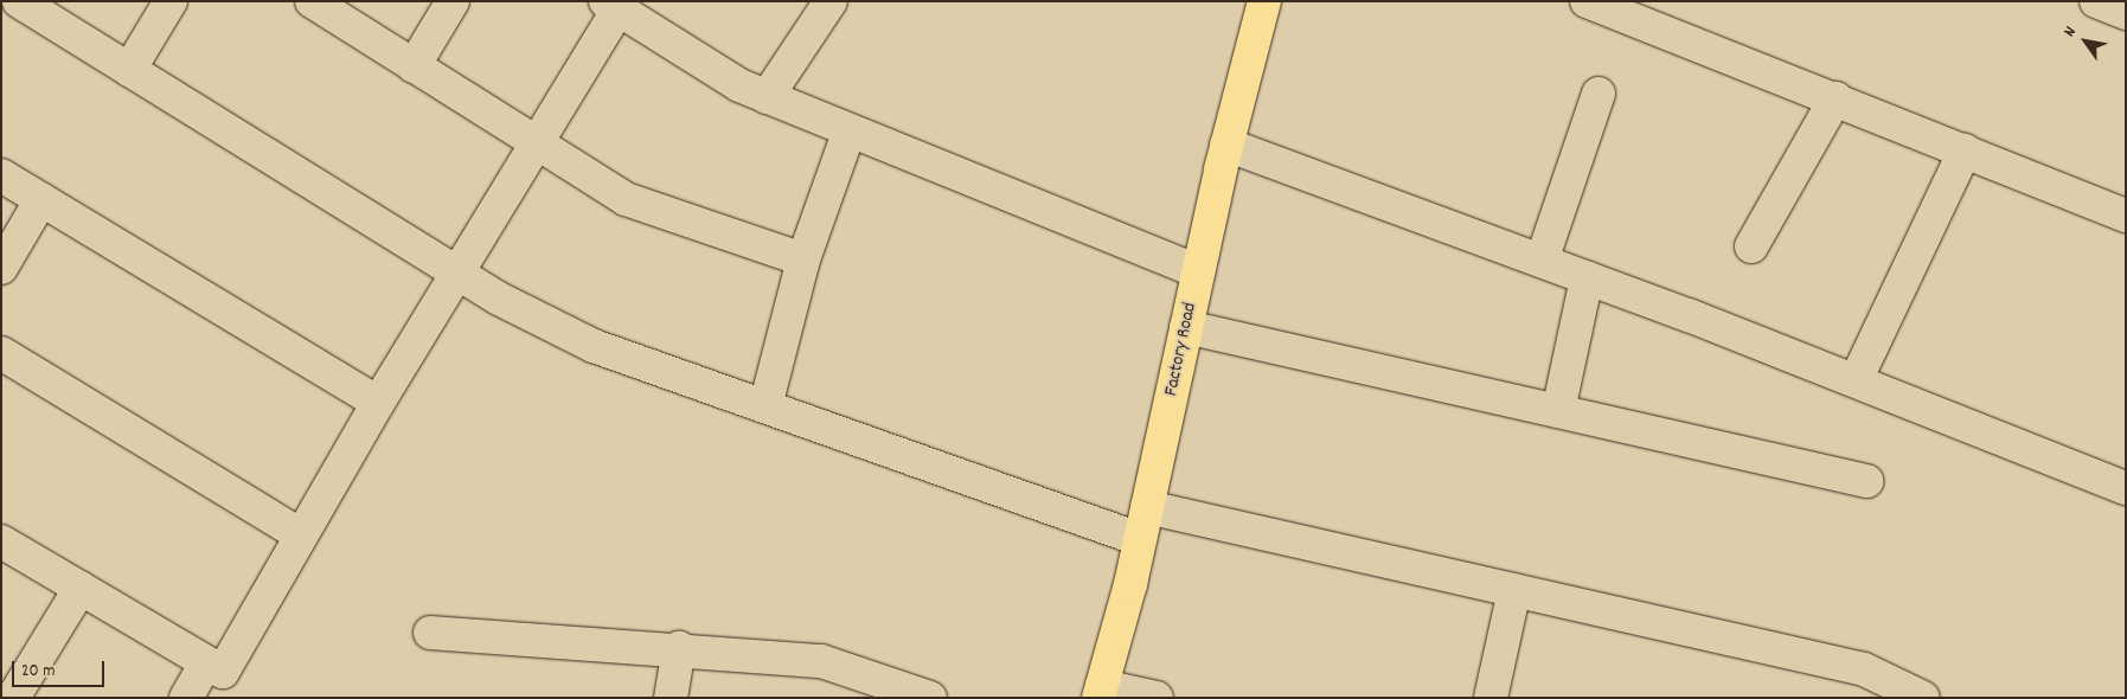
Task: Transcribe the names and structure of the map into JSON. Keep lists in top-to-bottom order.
{
  "streets": {
    "main road": ["Factory Road"]
  },
  "scale_bar": "20 m",
  "north": "top left"
}
